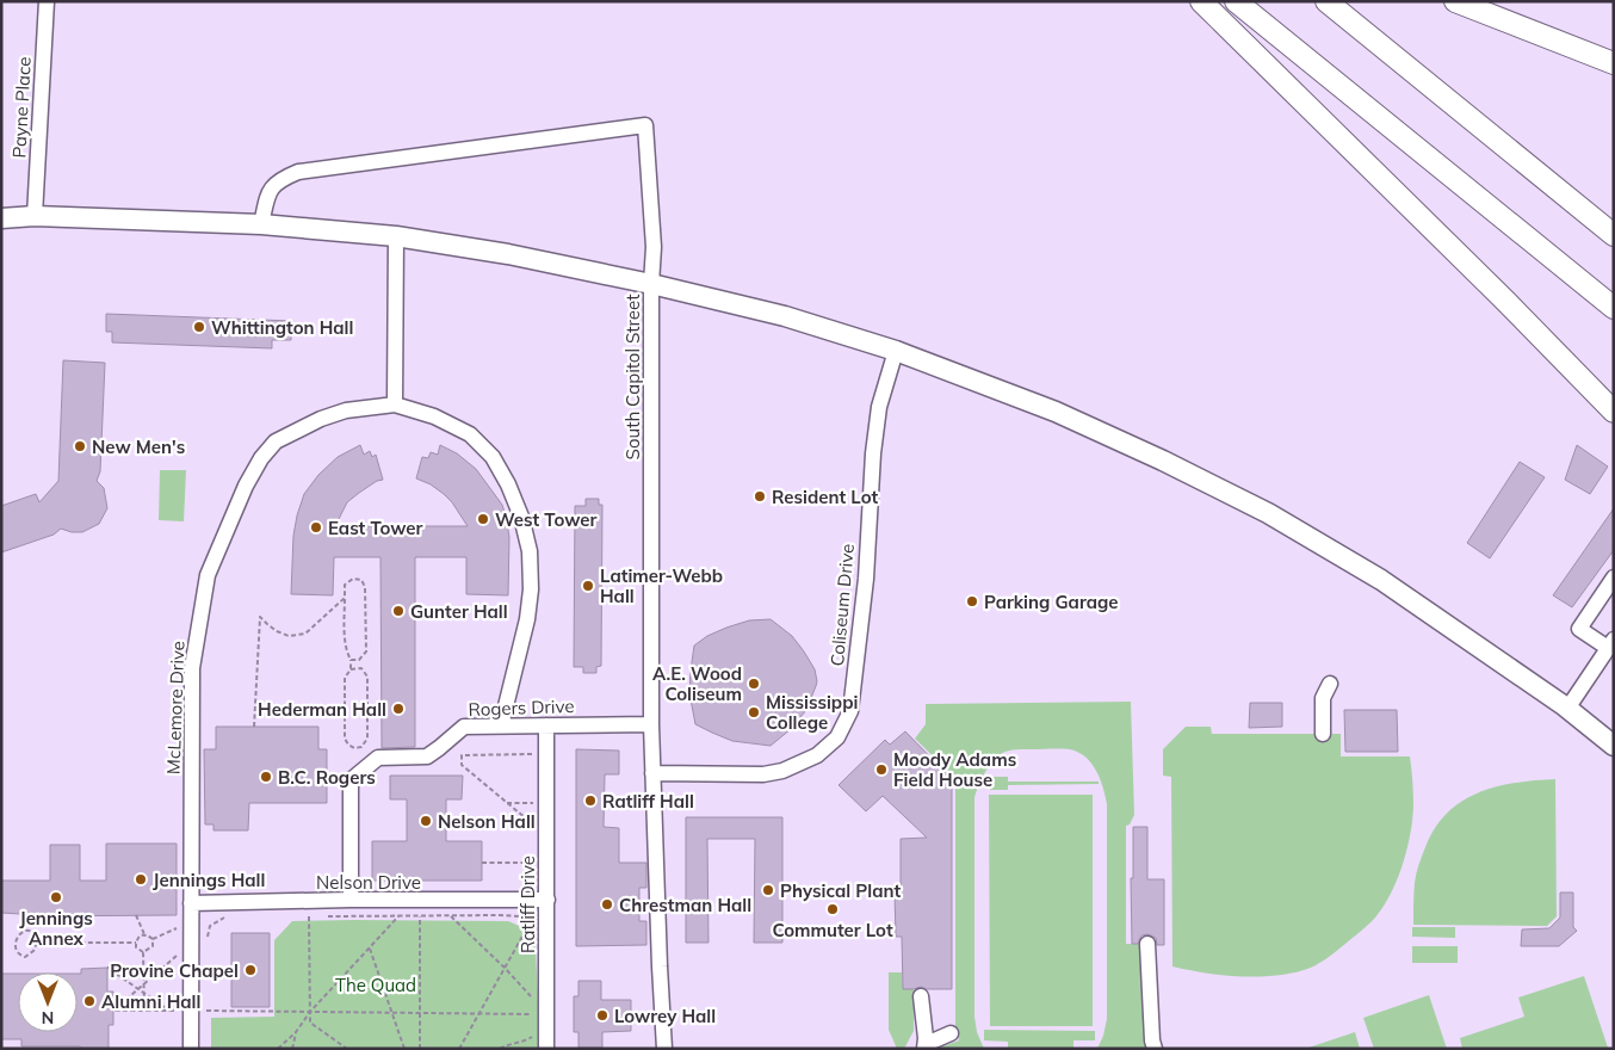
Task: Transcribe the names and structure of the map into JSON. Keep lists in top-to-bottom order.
{
  "streets": {
    "street": [
      "Payne Place",
      "South Capitol Street",
      "Coliseum Drive",
      "McLemore Drive",
      "Rogers Drive",
      "Nelson Drive",
      "Ratliff Drive"
    ]
  },
  "crossings": [
    ["South Capitol Street", "Coliseum Drive"],
    ["South Capitol Street", "Rogers Drive"],
    ["McLemore Drive", "Nelson Drive"],
    ["Rogers Drive", "Nelson Drive"],
    ["Rogers Drive", "Ratliff Drive"],
    ["Nelson Drive", "Ratliff Drive"]
  ],
  "parks": ["The Quad"],
  "places": [
    "Whittington Hall",
    "New Men's",
    "Resident Lot",
    "West Tower",
    "East Tower",
    "Latimer-Webb Hall",
    "Parking Garage",
    "Gunter Hall",
    "A.E. Wood Coliseum",
    "Hederman Hall",
    "Mississippi College",
    "Moody Adams Field House",
    "B.C. Rogers",
    "Ratliff Hall",
    "Nelson Hall",
    "Jennings Hall",
    "Physical Plant",
    "Jennings Annex",
    "Chrestman Hall",
    "Commuter Lot",
    "Provine Chapel",
    "Alumni Hall",
    "Lowrey Hall"
  ],
  "north": "bottom"
}
